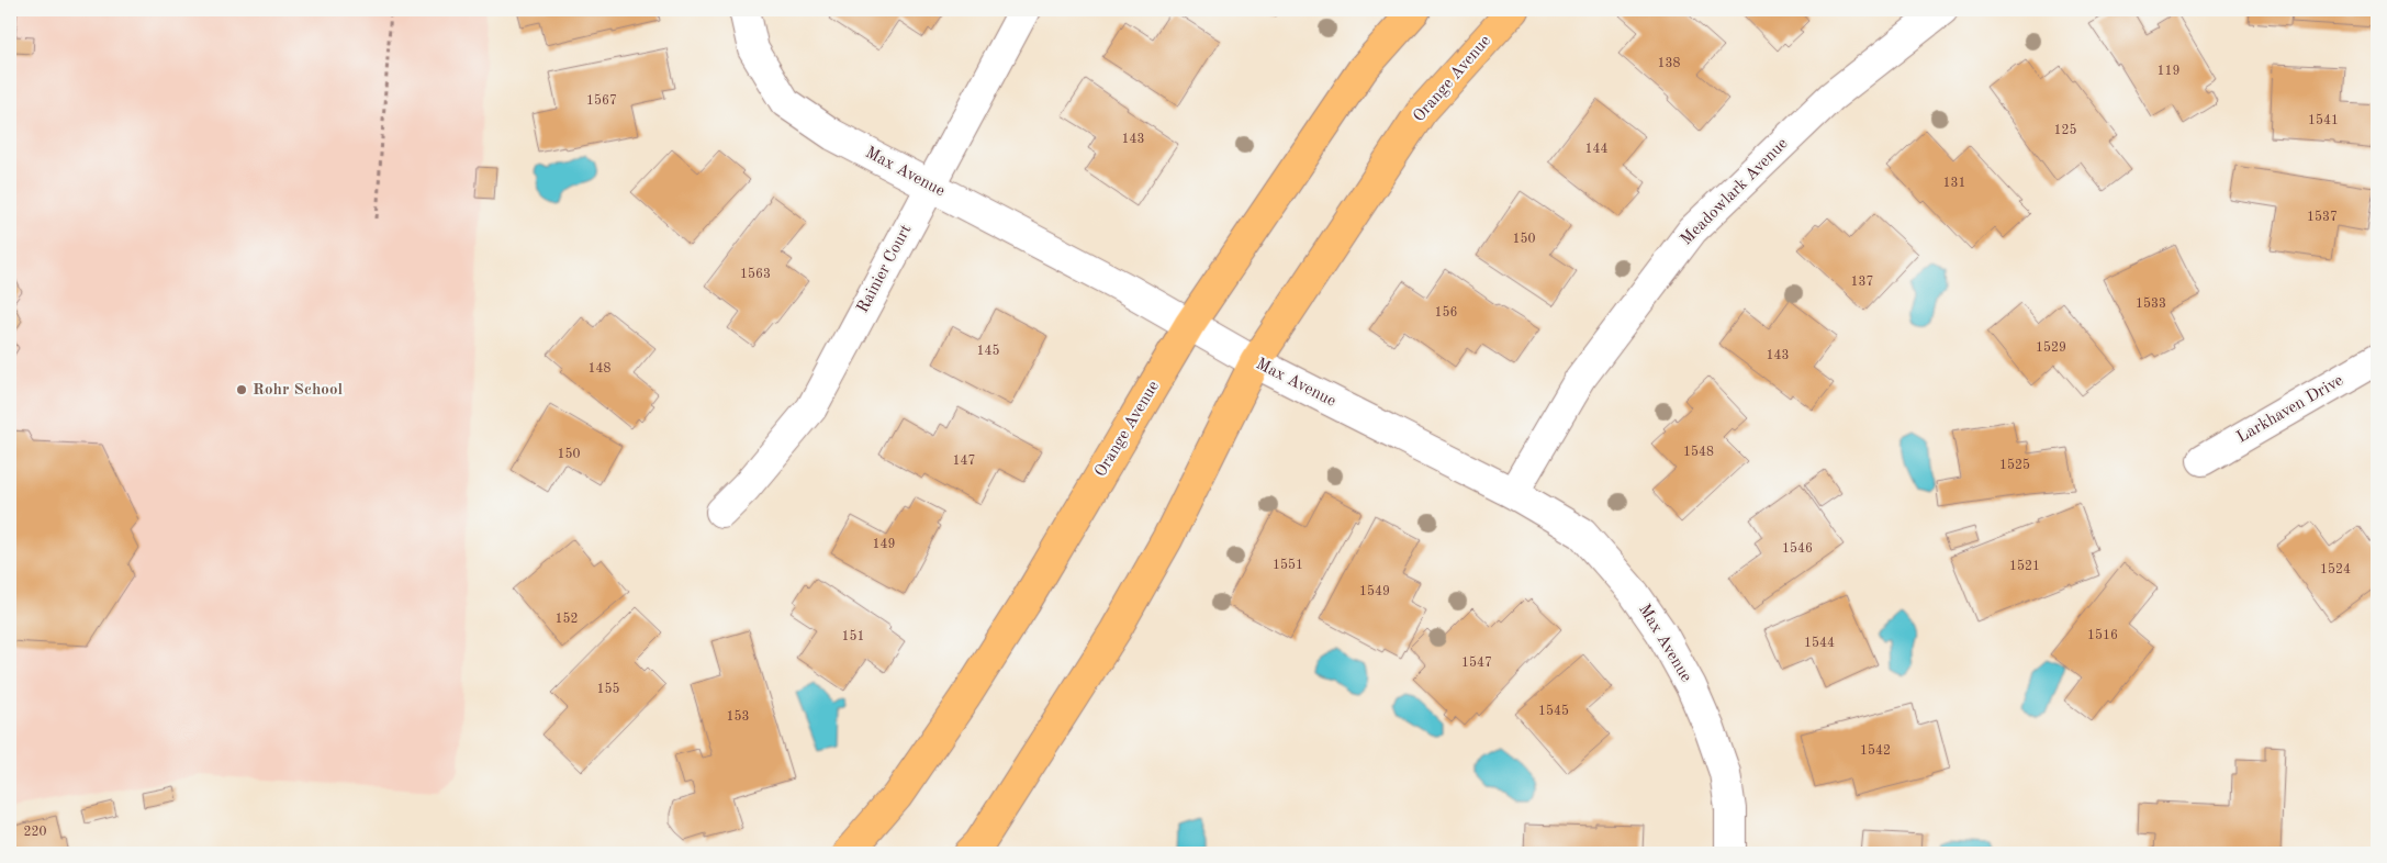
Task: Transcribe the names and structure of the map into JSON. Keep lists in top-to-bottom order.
{
  "streets": {
    "main road": ["Orange Avenue"],
    "street": [
      "Max Avenue",
      "Meadowlark Avenue",
      "Rainier Court",
      "Larkhaven Drive"
    ]
  },
  "crossings": [
    ["Orange Avenue", "Max Avenue"],
    ["Max Avenue", "Meadowlark Avenue"],
    ["Max Avenue", "Rainier Court"]
  ],
  "places": ["Rohr School"],
  "house_numbers": [
    "138",
    "119",
    "1567",
    "1541",
    "125",
    "143",
    "144",
    "131",
    "1537",
    "150",
    "1563",
    "137",
    "1533",
    "156",
    "1529",
    "145",
    "143",
    "148",
    "1548",
    "150",
    "147",
    "1525",
    "149",
    "1546",
    "1551",
    "1521",
    "1524",
    "1549",
    "152",
    "1516",
    "151",
    "1544",
    "1547",
    "155",
    "1545",
    "153",
    "1542",
    "220"
  ]
}
